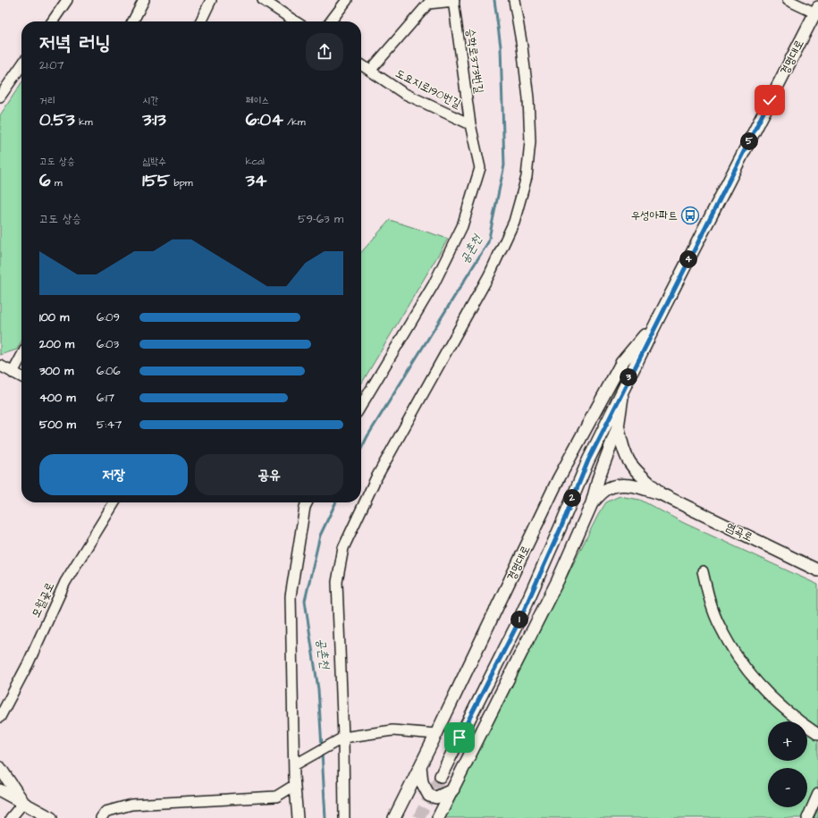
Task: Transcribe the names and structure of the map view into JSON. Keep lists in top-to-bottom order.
{
  "streets": {
    "main road": ["경명대로", "염곡로"],
    "street": ["승학로373번길", "도요지로190번길", "모월곶로"]
  },
  "crossings": [
    ["경명대로", "염곡로"],
    ["승학로373번길", "도요지로190번길"]
  ],
  "water": ["공촌천"],
  "places": {
    "bus stop": ["우성아파트"]
  },
  "page": {
    "heading": ["저녁 러닝", "21:07"],
    "stats": [
      ["거리", "0.53 km"],
      ["시간", "3:13"],
      ["페이스", "6:04 /km"],
      ["고도 상승", "6 m"],
      ["심박수", "155 bpm"],
      ["kcal", "34"]
    ],
    "pins": [
      "5",
      "4",
      "3",
      "2",
      "1"
    ],
    "chart": ["고도 상승", "59–63 m"],
    "list": [
      {
        "name": "100 m",
        "note": "6:09"
      },
      {
        "name": "200 m",
        "note": "6:03"
      },
      {
        "name": "300 m",
        "note": "6:06"
      },
      {
        "name": "400 m",
        "note": "6:17"
      },
      {
        "name": "500 m",
        "note": "5:47"
      }
    ],
    "buttons": ["저장", "공유"],
    "map_buttons": ["+", "−"]
  }
}
